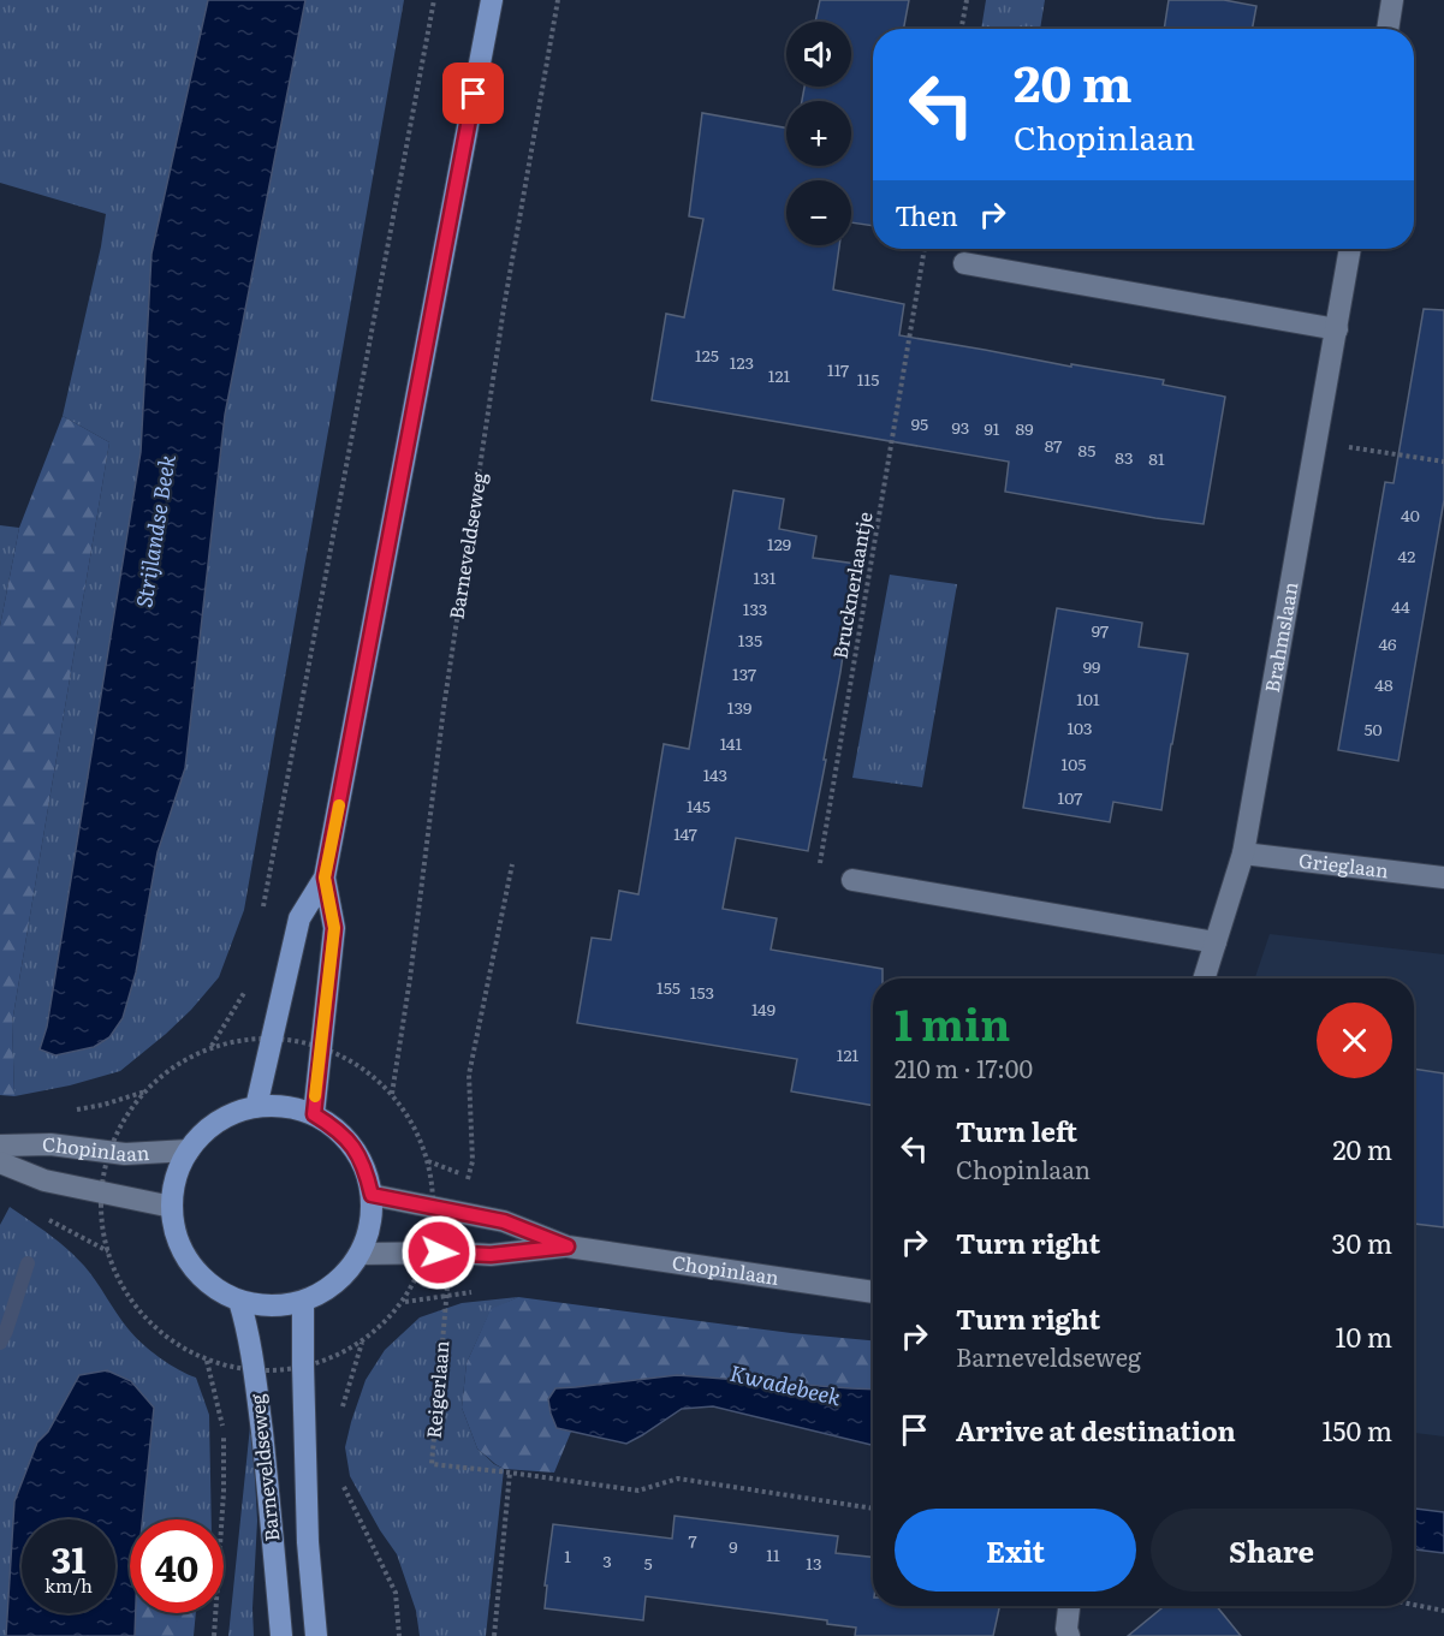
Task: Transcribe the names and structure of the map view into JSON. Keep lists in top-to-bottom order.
{
  "streets": {
    "main road": ["Barneveldseweg"],
    "street": ["Brahmslaan", "Grieglaan", "Chopinlaan"],
    "path": ["Brucknerlaantje", "Reigerlaan"]
  },
  "crossings": [
    ["Barneveldseweg", "Chopinlaan"],
    ["Brahmslaan", "Grieglaan"],
    ["Chopinlaan", "Reigerlaan"]
  ],
  "water": ["Strijlandse Beek", "Kwadebeek"],
  "house_numbers": [
    "125",
    "123",
    "117",
    "121",
    "115",
    "95",
    "93",
    "91",
    "89",
    "87",
    "85",
    "83",
    "81",
    "40",
    "129",
    "42",
    "131",
    "44",
    "133",
    "97",
    "135",
    "46",
    "99",
    "137",
    "48",
    "101",
    "139",
    "103",
    "50",
    "141",
    "105",
    "143",
    "107",
    "145",
    "147",
    "155",
    "153",
    "149",
    "121",
    "7",
    "9",
    "11",
    "1",
    "3",
    "5",
    "13"
  ],
  "page": {
    "map_buttons": ["+", "−"],
    "turn": ["20 m", "Chopinlaan"],
    "then": "Then",
    "heading": ["1 min", "210 m · 17:00"],
    "list": [
      {
        "name": "Turn left",
        "note": "Chopinlaan",
        "value": "20 m"
      },
      {
        "name": "Turn right",
        "value": "30 m"
      },
      {
        "name": "Turn right",
        "note": "Barneveldseweg",
        "value": "10 m"
      },
      {
        "name": "Arrive at destination",
        "value": "150 m"
      }
    ],
    "buttons": ["Exit", "Share"],
    "speed": "31 km/h",
    "limit": "40"
  }
}
